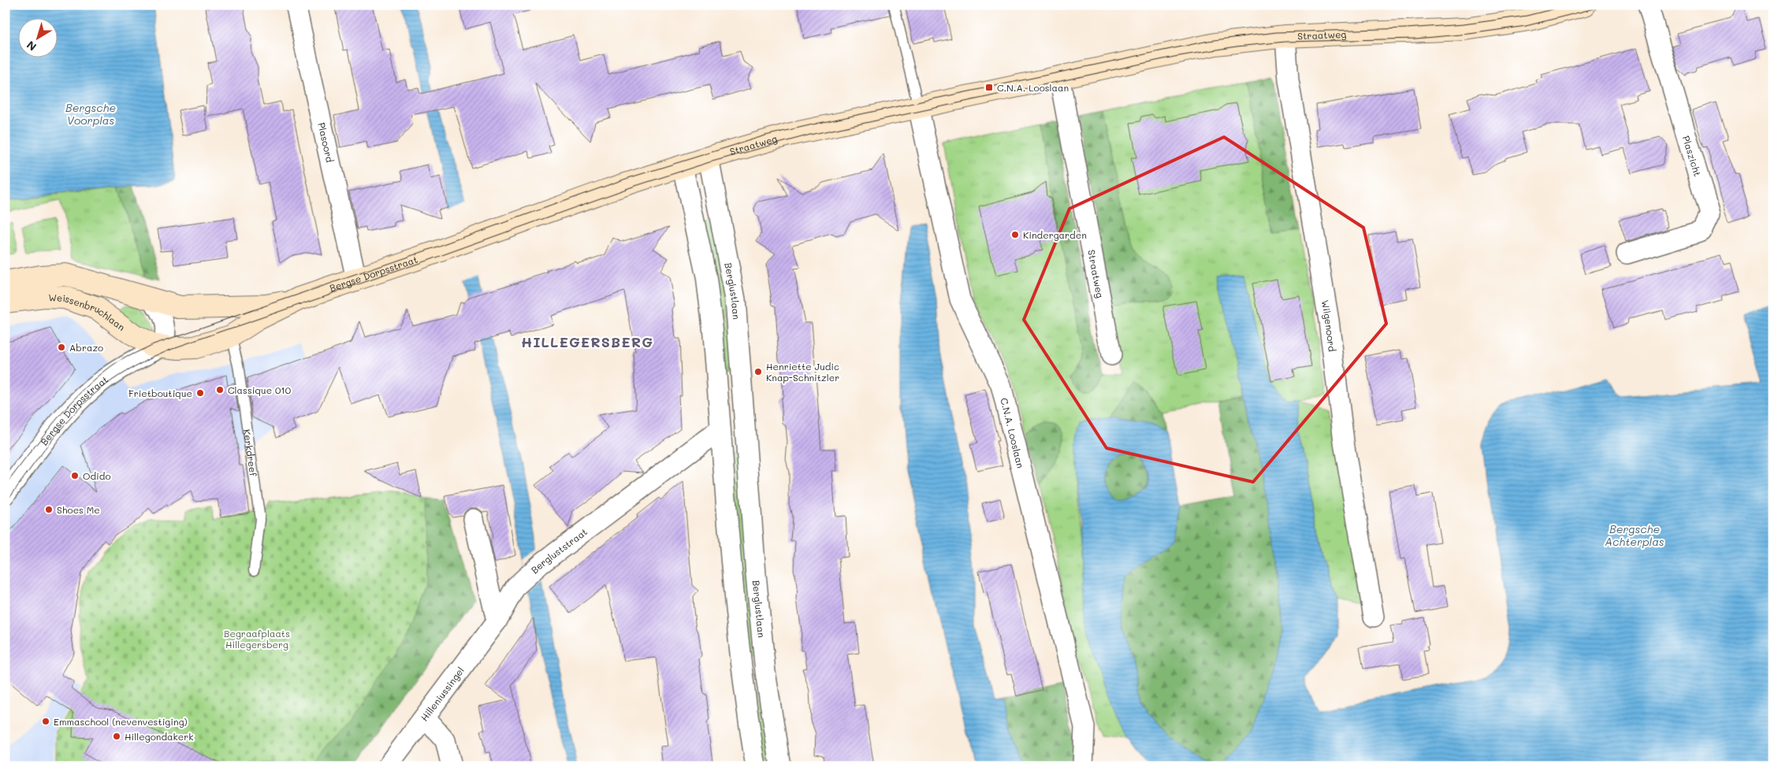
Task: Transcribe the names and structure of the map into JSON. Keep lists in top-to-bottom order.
{
  "streets": {
    "street": [
      "Straatweg",
      "Plasoord",
      "Plaszicht",
      "Bergse Dorpsstraat",
      "Berglustlaan",
      "Weissenbruchlaan",
      "Wilgenoord",
      "C.N.A. Looslaan",
      "Bergluststraat",
      "Hilleniussingel"
    ],
    "lane": ["Kerkdreef"]
  },
  "crossings": [
    ["Straatweg", "Bergse Dorpsstraat"],
    ["Straatweg", "Berglustlaan"],
    ["Straatweg", "Wilgenoord"],
    ["Straatweg", "C.N.A. Looslaan"],
    ["Plasoord", "Bergse Dorpsstraat"],
    ["Bergse Dorpsstraat", "Weissenbruchlaan"],
    ["Bergse Dorpsstraat", "Kerkdreef"],
    ["Bergluststraat", "Hilleniussingel"]
  ],
  "districts": ["HILLEGERSBERG"],
  "water": ["Bergsche Voorplas", "Bergsche Achterplas"],
  "parks": ["Begraafplaats Hillegersberg"],
  "places": {
    "transit": ["C.N.A. Looslaan"],
    "other": [
      "Kindergarden",
      "Abrazo",
      "Henriette Judic Knap-Schnitzler",
      "Classique 010",
      "Frietboutique",
      "Odido",
      "Shoes Me",
      "Emmaschool (nevenvestiging)",
      "Hillegondakerk"
    ]
  },
  "north": "bottom left"
}
